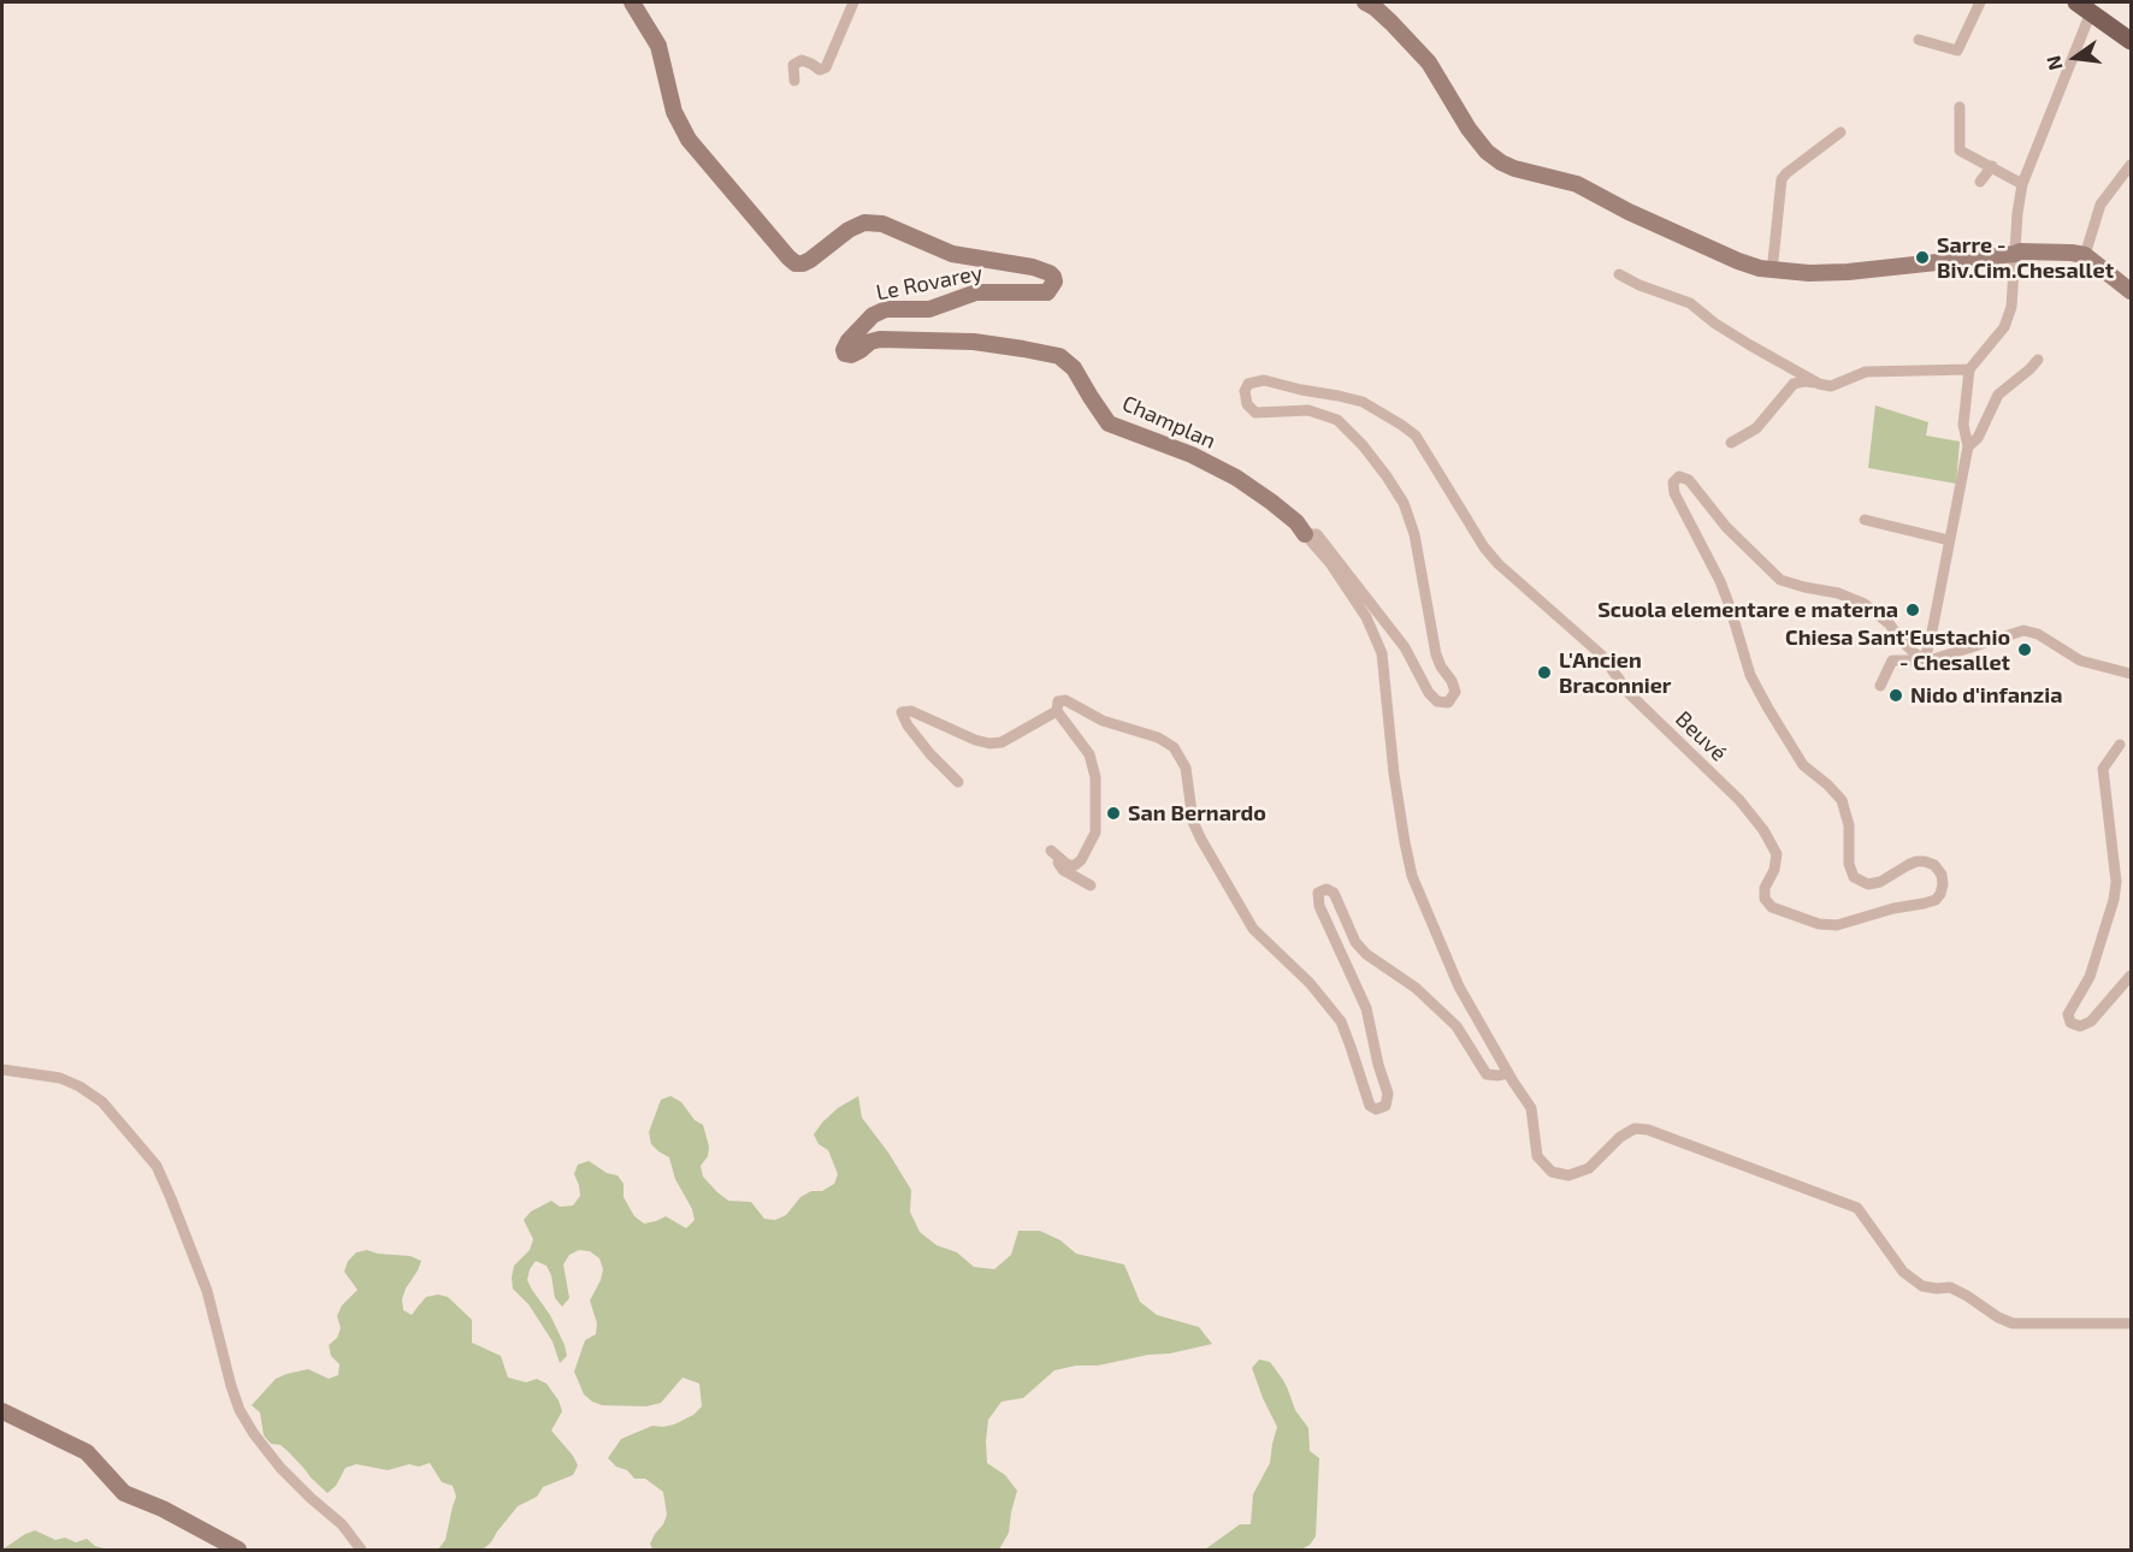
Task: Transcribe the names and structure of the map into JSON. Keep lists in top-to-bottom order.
{
  "streets": {
    "street": ["Le Rovarey", "Champlan", "Beuvé"]
  },
  "crossings": [
    ["Le Rovarey", "Champlan"],
    ["Champlan", "Beuvé"]
  ],
  "places": [
    "Sarre - Biv.Cim.Chesallet",
    "Scuola elementare e materna",
    "Chiesa Sant'Eustachio - Chesallet",
    "L'Ancien Braconnier",
    "Nido d'infanzia",
    "San Bernardo"
  ],
  "north": "left"
}
